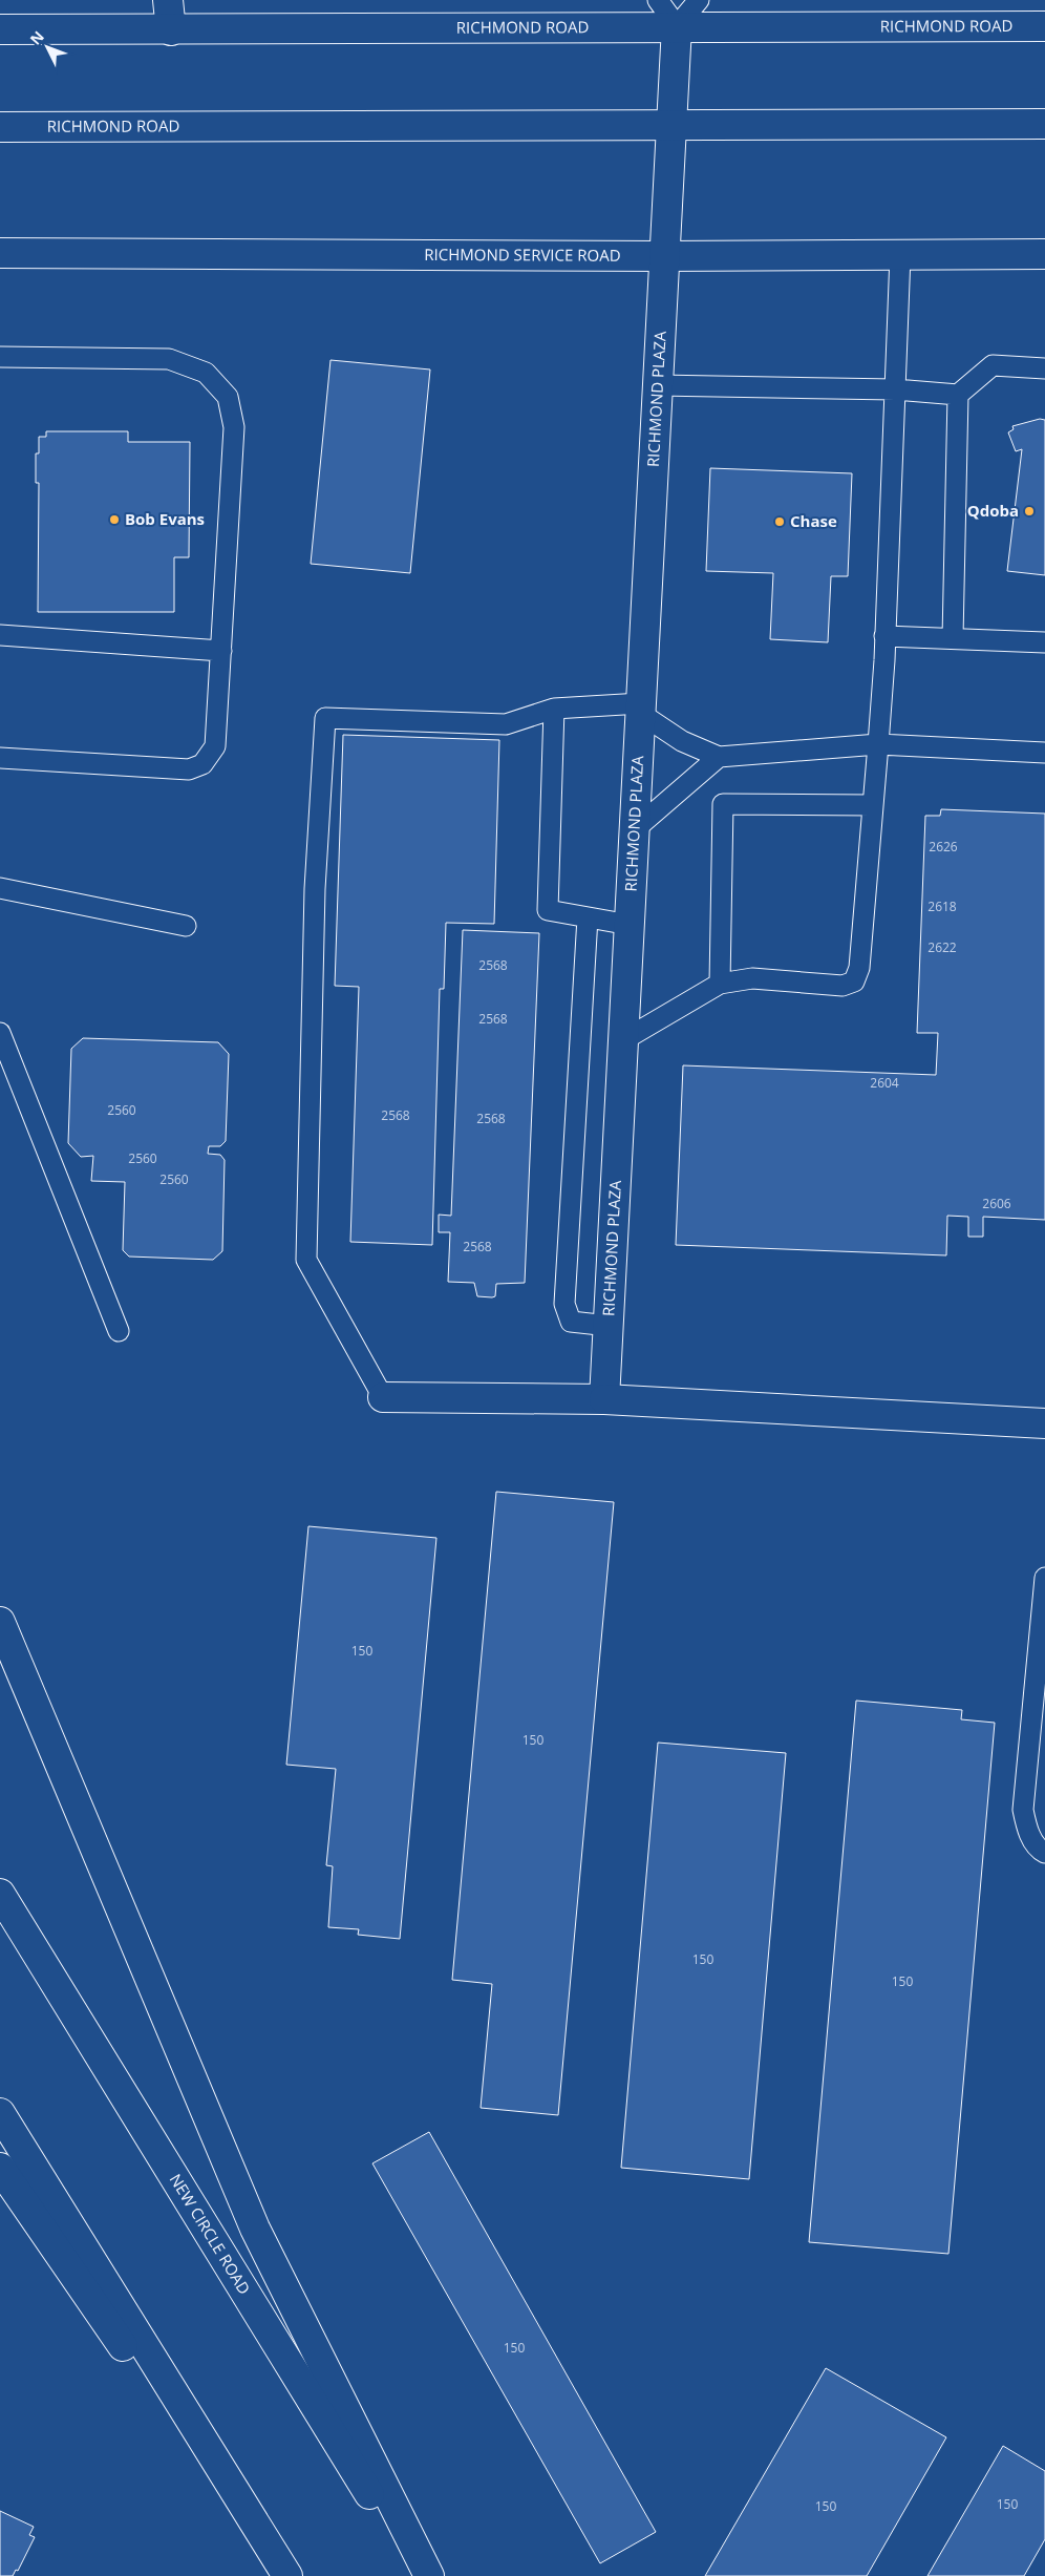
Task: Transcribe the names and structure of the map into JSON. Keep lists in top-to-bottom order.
{
  "streets": {
    "main road": [
      "RICHMOND ROAD",
      "RICHMOND SERVICE ROAD",
      "RICHMOND PLAZA",
      "NEW CIRCLE ROAD"
    ]
  },
  "crossings": [
    ["RICHMOND ROAD", "RICHMOND PLAZA"],
    ["RICHMOND SERVICE ROAD", "RICHMOND PLAZA"]
  ],
  "places": ["Qdoba", "Bob Evans", "Chase"],
  "house_numbers": [
    "2626",
    "2618",
    "2622",
    "2568",
    "2568",
    "2604",
    "2560",
    "2568",
    "2568",
    "2560",
    "2560",
    "2606",
    "2568",
    "150",
    "150",
    "150",
    "150",
    "150",
    "150",
    "150"
  ],
  "north": "top left"
}
